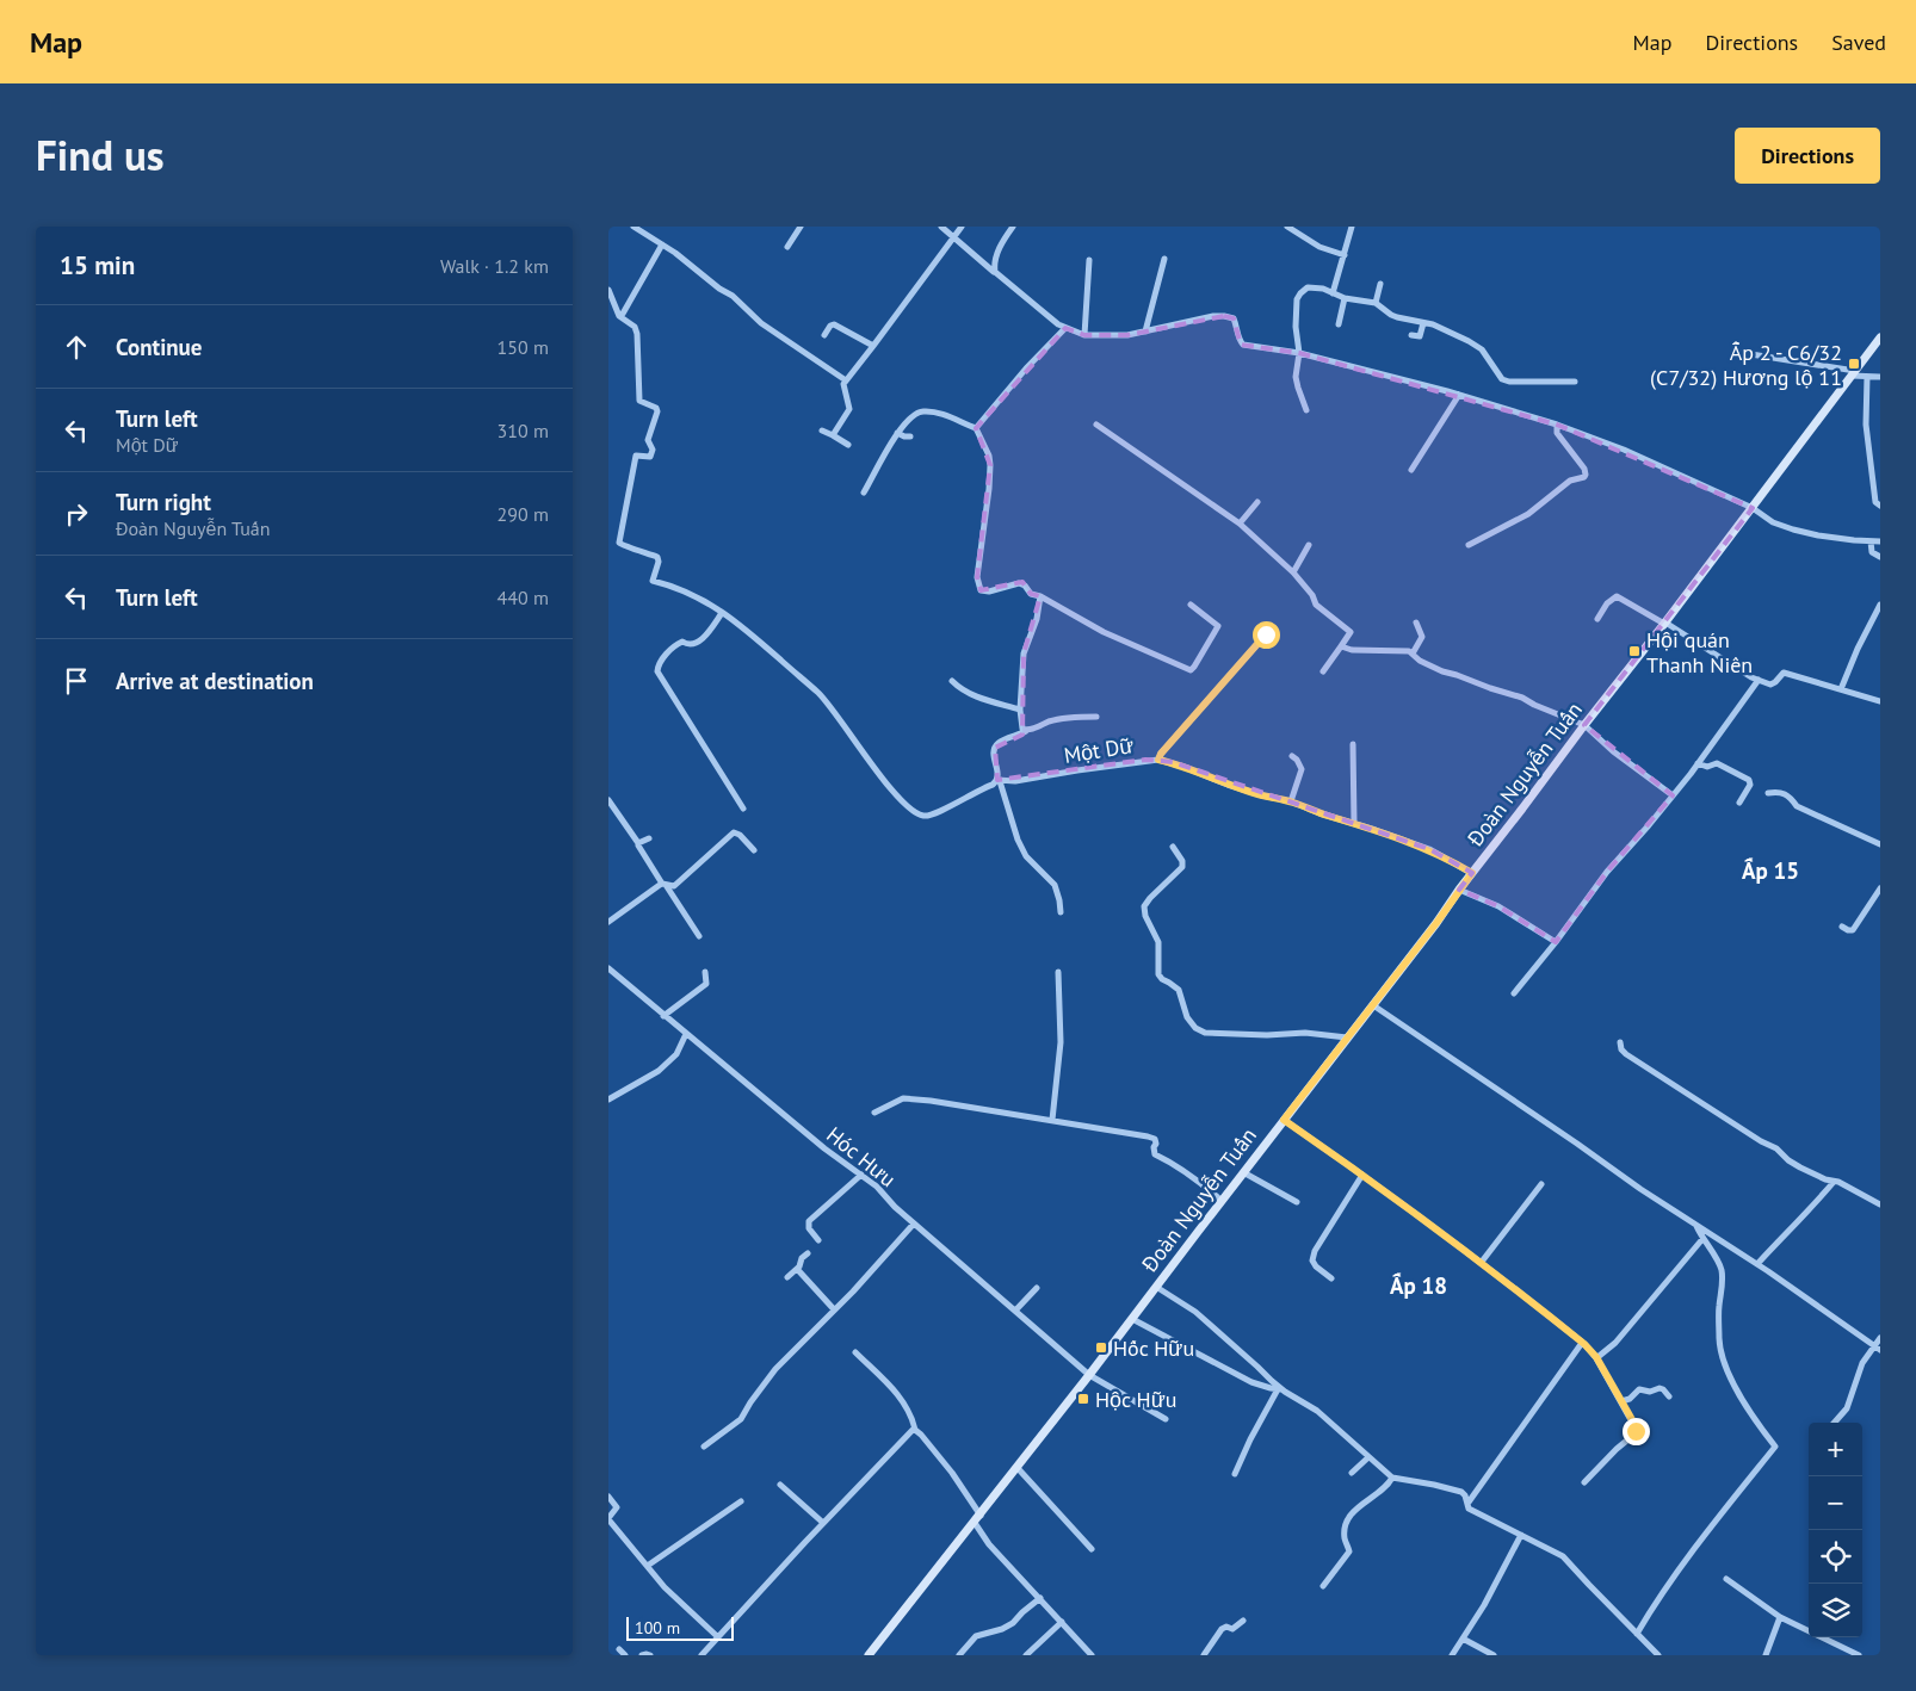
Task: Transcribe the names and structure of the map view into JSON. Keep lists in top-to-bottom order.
{
  "streets": {
    "main road": ["Đoàn Nguyễn Tuấn"],
    "street": ["Một Dữ", "Hóc Hưu"]
  },
  "crossings": [
    ["Một Dữ", "Đoàn Nguyễn Tuấn"],
    ["Đoàn Nguyễn Tuấn", "Hóc Hưu"]
  ],
  "districts": ["Ấp 15", "Ấp 18"],
  "places": {
    "transit": [
      "Ấp 2 - C6/32 (C7/32) Hương lộ 11",
      "Hội quán Thanh Niên",
      "Hốc Hữu",
      "Hộc Hữu"
    ]
  },
  "scale_bar": "100 m",
  "page": {
    "header": "Map",
    "nav": ["Map", "Directions", "Saved"],
    "title": "Find us",
    "buttons": "Directions",
    "heading": ["15 min", "Walk · 1.2 km"],
    "list": [
      ["Continue", "150 m"],
      ["Turn left", "Một Dữ", "310 m"],
      ["Turn right", "Đoàn Nguyễn Tuấn", "290 m"],
      ["Turn left", "440 m"],
      "Arrive at destination"
    ],
    "map_buttons": ["+", "−"],
    "scale": "100 m"
  }
}
